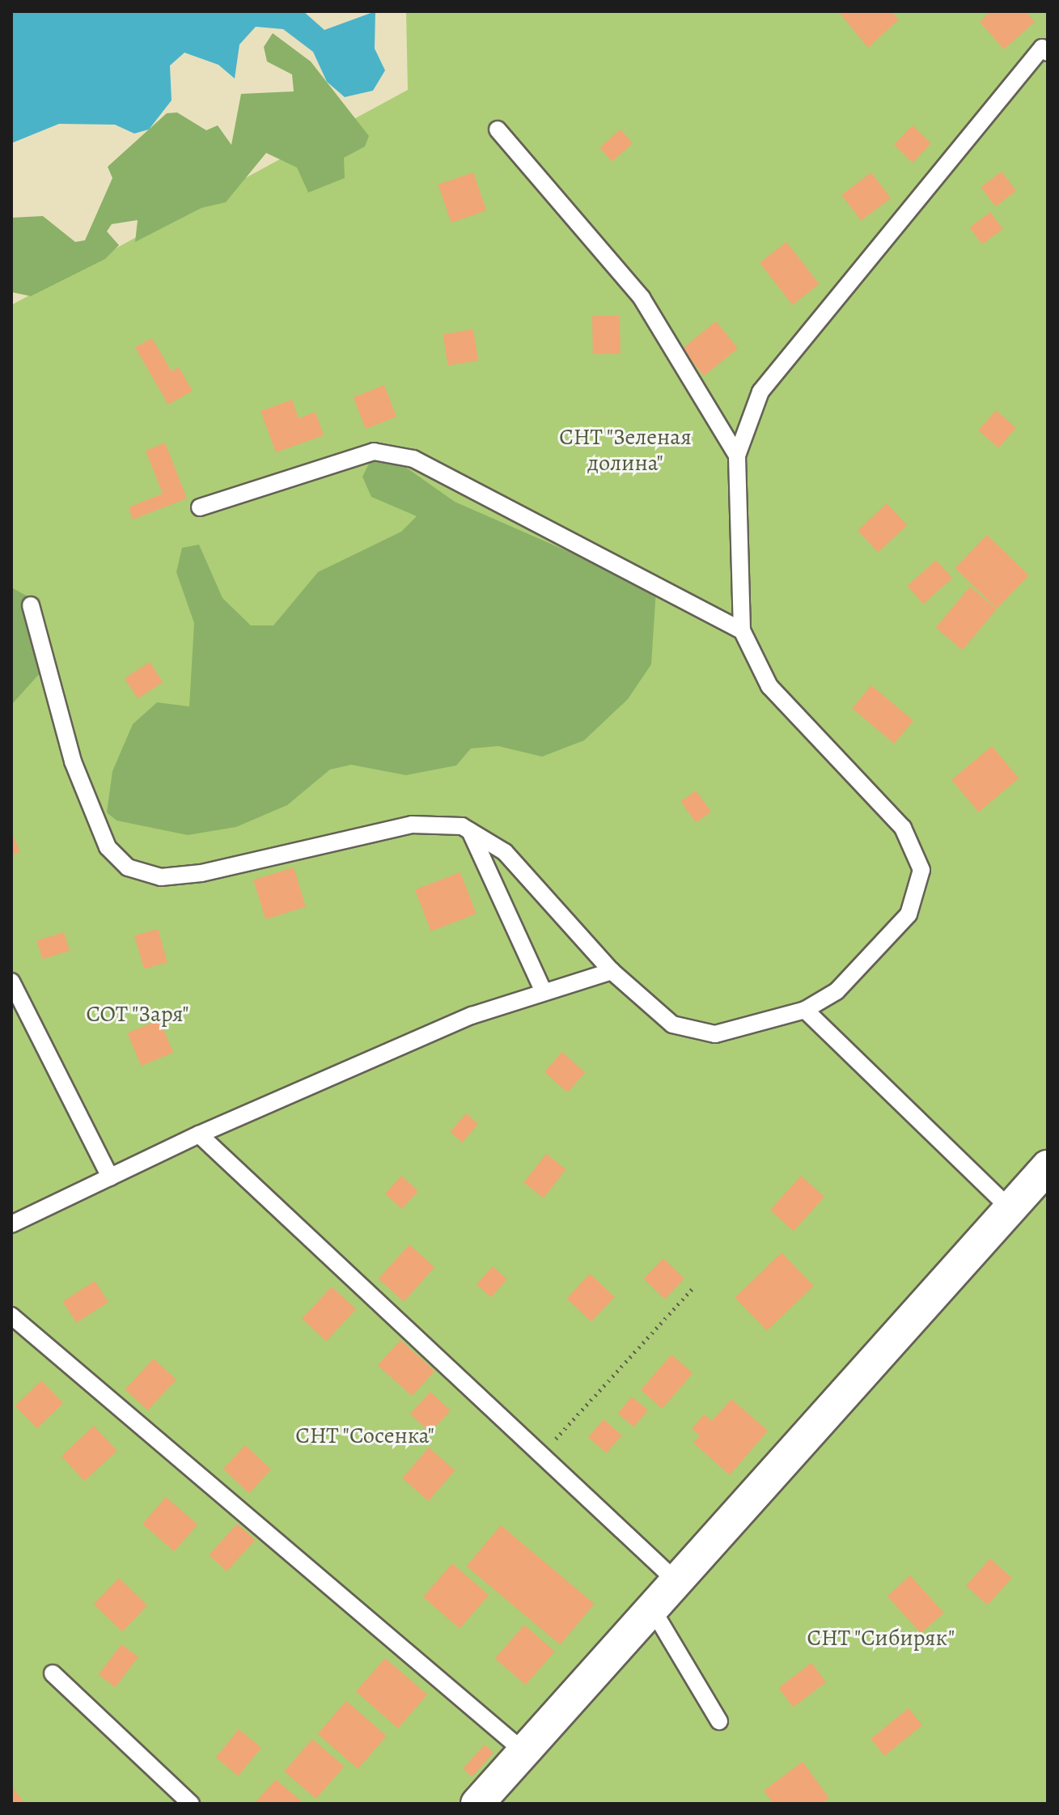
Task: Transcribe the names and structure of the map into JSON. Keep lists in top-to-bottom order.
{
  "parks": [
    "СНТ \"Зеленая долина\"",
    "СОТ \"Заря\"",
    "СНТ \"Сосенка\"",
    "СНТ \"Сибиряк\""
  ]
}
